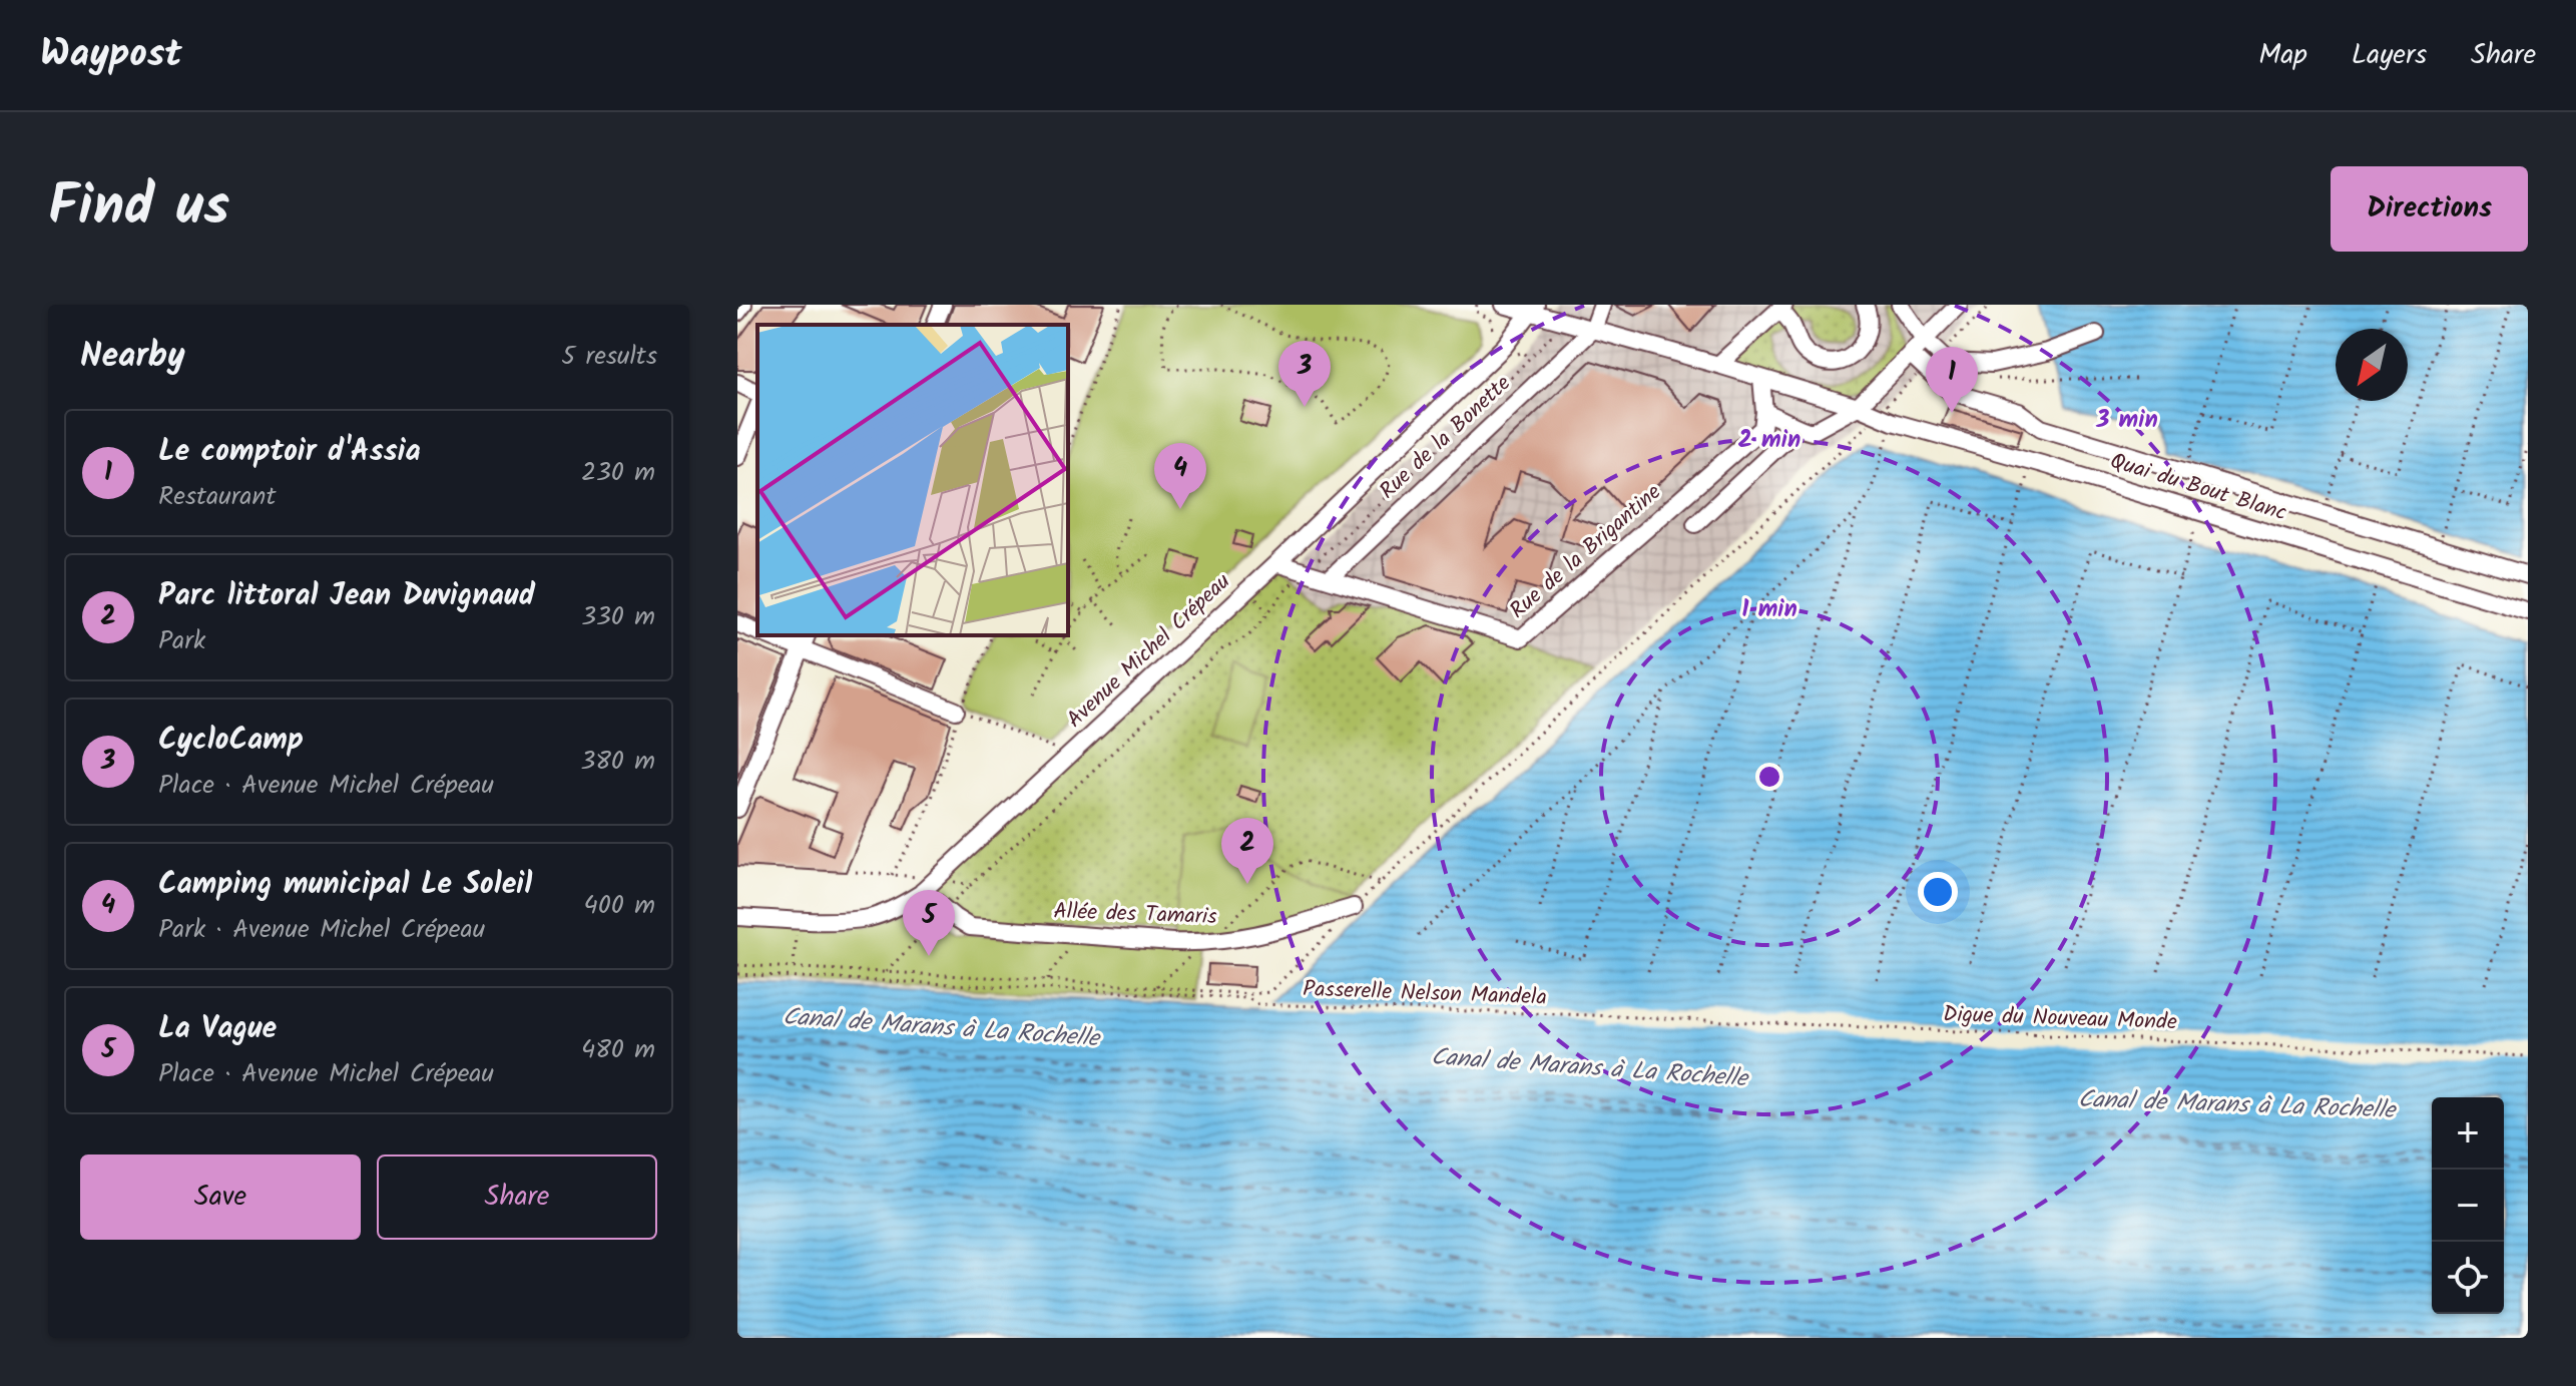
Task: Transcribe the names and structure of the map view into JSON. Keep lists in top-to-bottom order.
{
  "streets": {
    "street": [
      "Rue de la Bonette",
      "Quai du Bout Blanc",
      "Rue de la Brigantine",
      "Avenue Michel Crépeau",
      "Allée des Tamaris"
    ],
    "path": ["Passerelle Nelson Mandela", "Digue du Nouveau Monde"]
  },
  "crossings": [
    ["Rue de la Bonette", "Quai du Bout Blanc"],
    ["Rue de la Bonette", "Rue de la Brigantine"],
    ["Quai du Bout Blanc", "Avenue Michel Crépeau"],
    ["Rue de la Brigantine", "Avenue Michel Crépeau"],
    ["Avenue Michel Crépeau", "Allée des Tamaris"],
    ["Passerelle Nelson Mandela", "Digue du Nouveau Monde"]
  ],
  "water": ["Canal de Marans à La Rochelle"],
  "north": "bottom left",
  "page": {
    "header": "Waypost",
    "nav": ["Map", "Layers", "Share"],
    "title": "Find us",
    "buttons": [
      "Directions",
      ["Save", "Share"]
    ],
    "heading": ["Nearby", "5 results"],
    "pins": [
      "3",
      "1",
      "4",
      "2",
      "5"
    ],
    "list": [
      {
        "mark": "1",
        "name": "Le comptoir d'Assia",
        "note": "Restaurant",
        "value": "230 m"
      },
      {
        "mark": "2",
        "name": "Parc littoral Jean Duvignaud",
        "note": "Park",
        "value": "330 m"
      },
      {
        "mark": "3",
        "name": "CycloCamp",
        "note": "Place · Avenue Michel Crépeau",
        "value": "380 m"
      },
      {
        "mark": "4",
        "name": "Camping municipal Le Soleil",
        "note": "Park · Avenue Michel Crépeau",
        "value": "400 m"
      },
      {
        "mark": "5",
        "name": "La Vague",
        "note": "Place · Avenue Michel Crépeau",
        "value": "480 m"
      }
    ],
    "map_buttons": ["+", "−"]
  },
  "rings": ["3 min", "2 min", "1 min"]
}
